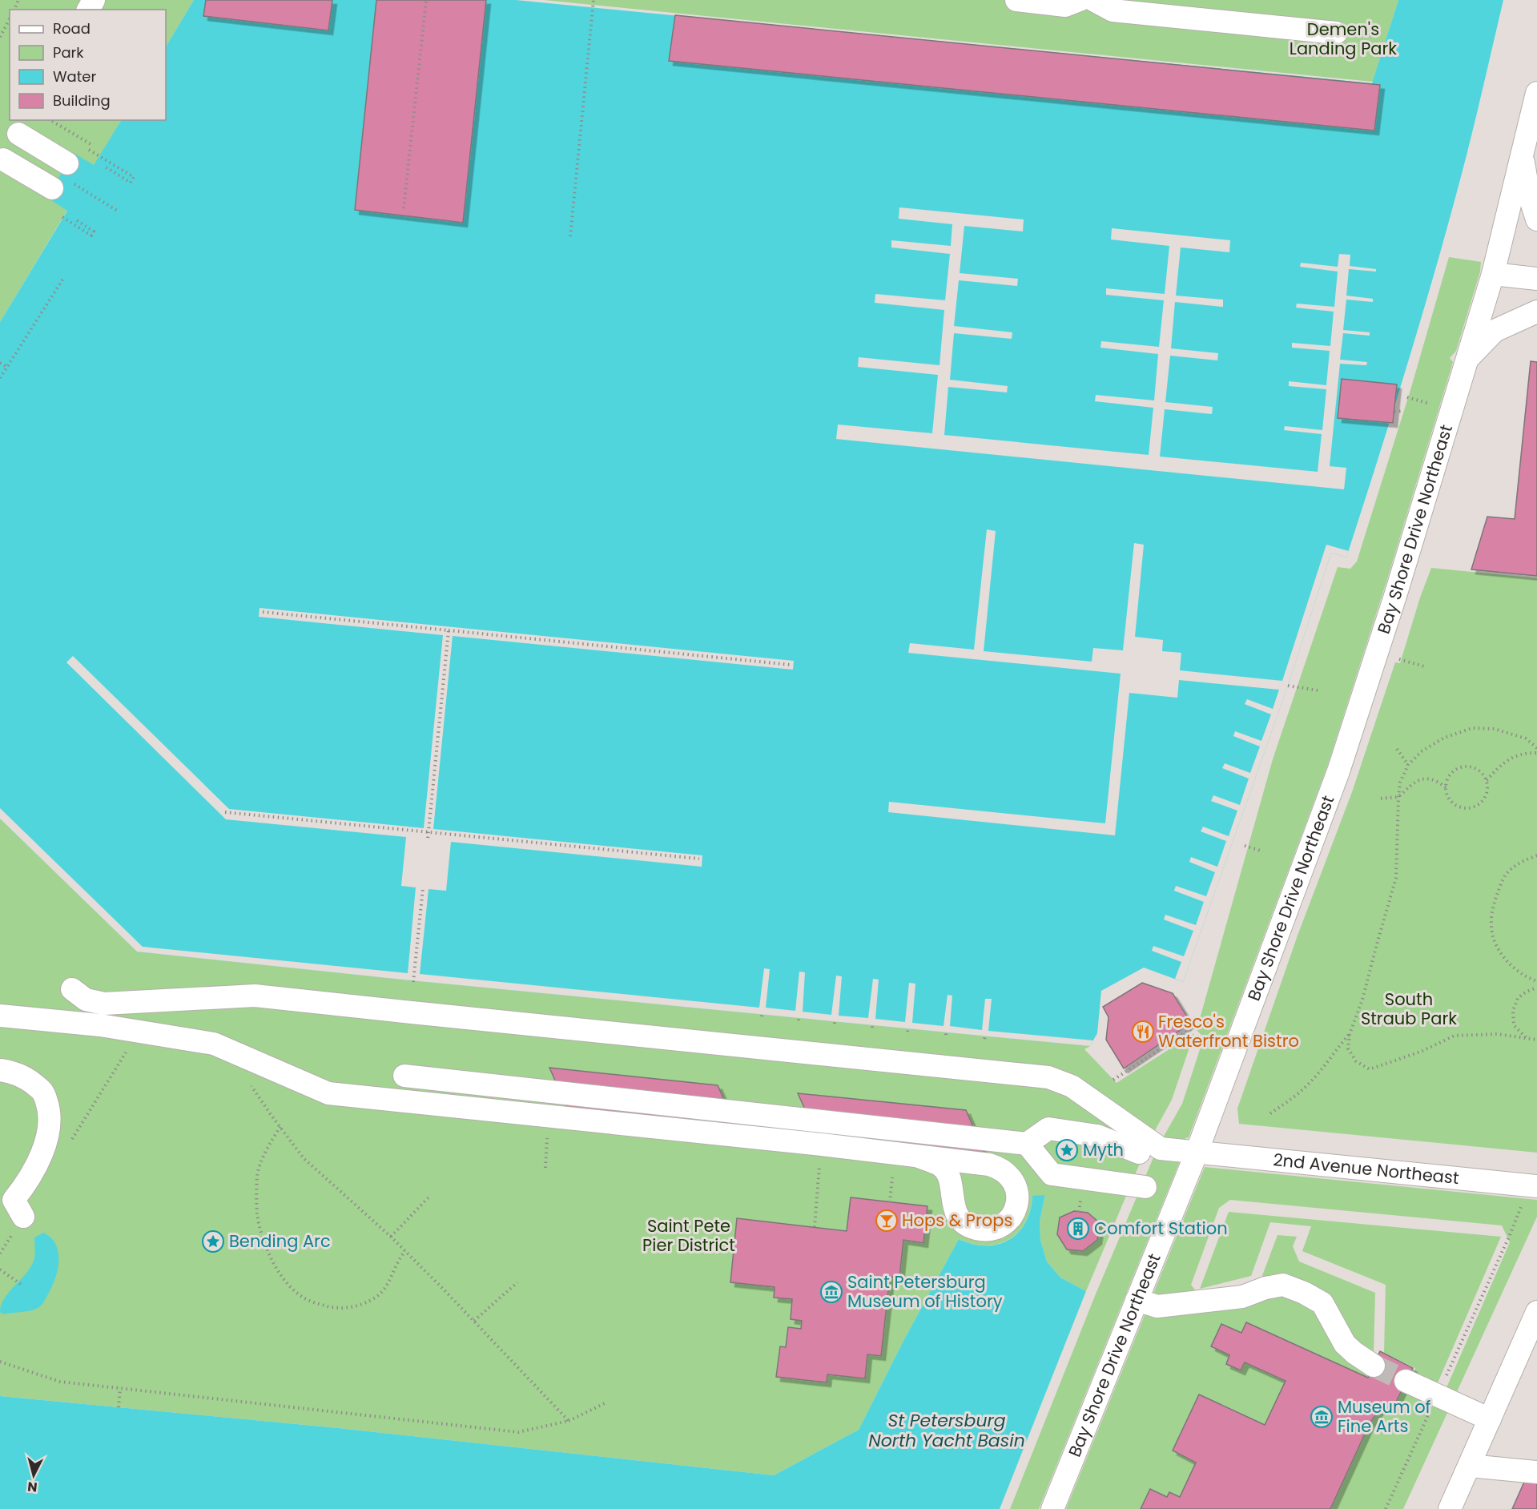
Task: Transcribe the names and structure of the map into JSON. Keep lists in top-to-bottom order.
{
  "streets": {
    "street": ["Bay Shore Drive Northeast", "2nd Avenue Northeast"]
  },
  "crossings": [
    ["Bay Shore Drive Northeast", "2nd Avenue Northeast"]
  ],
  "water": ["St Petersburg North Yacht Basin"],
  "parks": ["Demen's Landing Park", "South Straub Park", "Saint Pete Pier District"],
  "places": {
    "restaurant": ["Fresco's Waterfront Bistro"],
    "place": ["Myth", "Bending Arc"],
    "bar": ["Hops & Props"],
    "building": ["Comfort Station"],
    "museum": ["Saint Petersburg Museum of History", "Museum of Fine Arts"]
  },
  "legend": [
    "Road",
    "Park",
    "Water",
    "Building"
  ],
  "north": "bottom"
}
